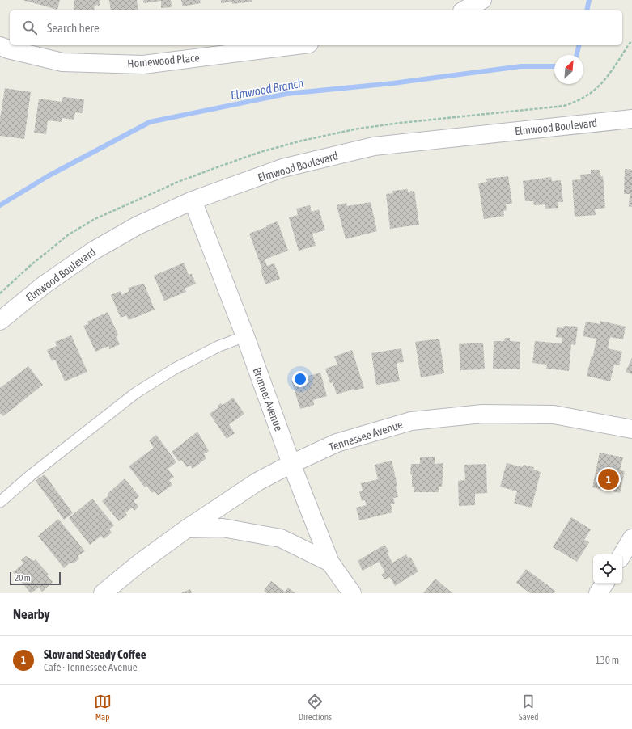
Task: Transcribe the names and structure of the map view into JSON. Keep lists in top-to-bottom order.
{
  "streets": {
    "street": [
      "Homewood Place",
      "Elmwood Boulevard",
      "Brunner Avenue",
      "Tennessee Avenue"
    ]
  },
  "crossings": [
    ["Elmwood Boulevard", "Brunner Avenue"],
    ["Brunner Avenue", "Tennessee Avenue"]
  ],
  "water": ["Elmwood Branch"],
  "scale_bar": "20 m",
  "north": "top right",
  "page": {
    "search": "Search here",
    "pins": "1",
    "scale": "20 m",
    "heading": "Nearby",
    "list": [
      {
        "mark": "1",
        "name": "Slow and Steady Coffee",
        "note": "Café · Tennessee Avenue",
        "value": "130 m"
      }
    ],
    "nav": ["Map", "Directions", "Saved"]
  }
}
